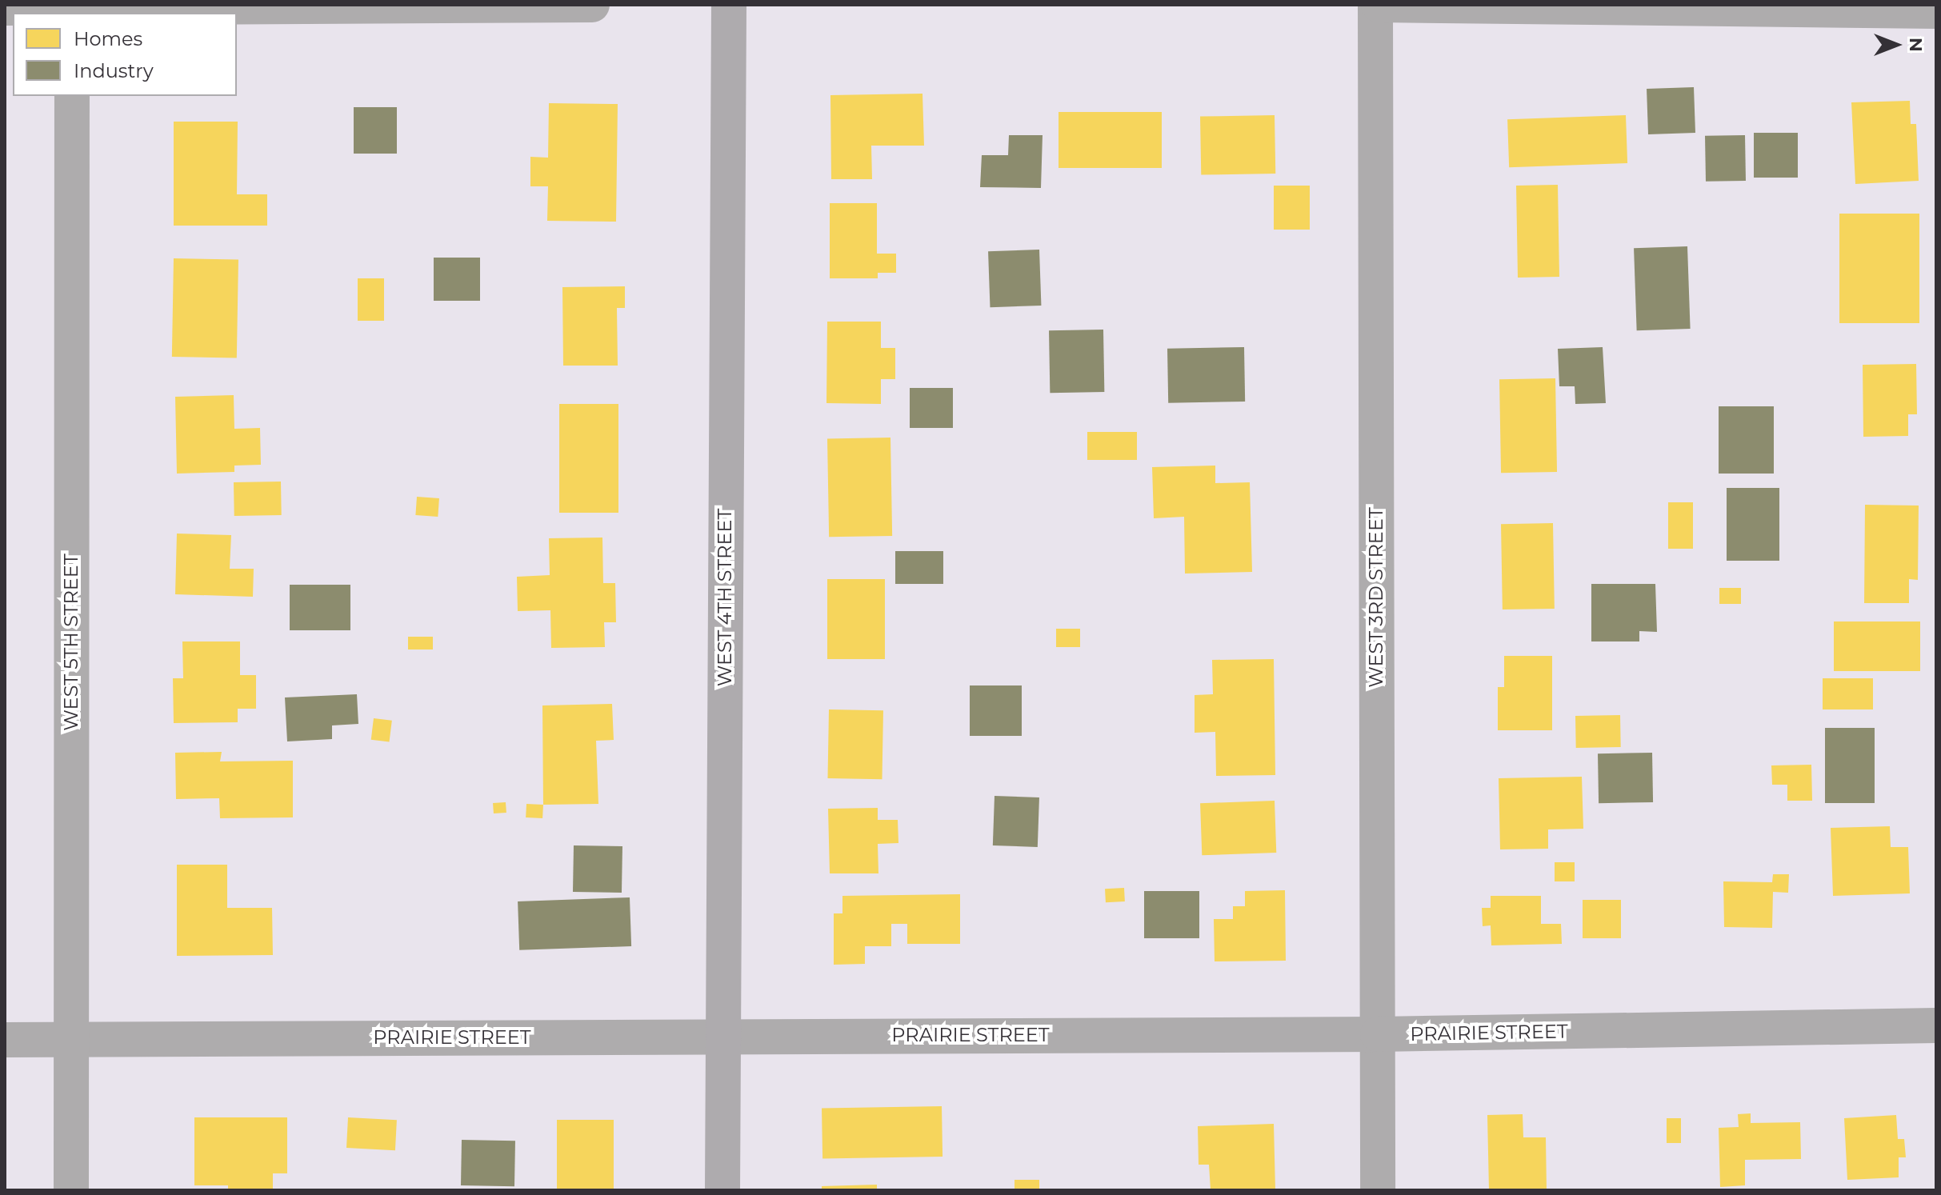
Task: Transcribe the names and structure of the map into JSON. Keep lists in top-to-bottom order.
{
  "streets": {
    "street": [
      "WEST 4TH STREET",
      "WEST 3RD STREET",
      "WEST 5TH STREET",
      "PRAIRIE STREET"
    ]
  },
  "crossings": [
    ["WEST 4TH STREET", "PRAIRIE STREET"],
    ["WEST 3RD STREET", "PRAIRIE STREET"],
    ["WEST 5TH STREET", "PRAIRIE STREET"]
  ],
  "legend": ["Homes", "Industry"],
  "north": "right"
}
